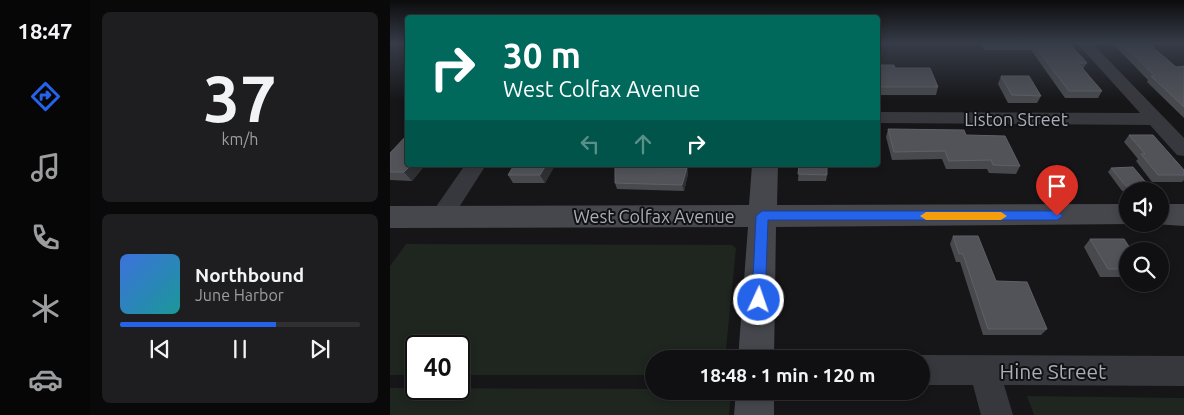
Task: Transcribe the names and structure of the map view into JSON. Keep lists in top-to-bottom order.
{
  "streets": {
    "street": ["Liston Street", "West Colfax Avenue", "Hine Street"]
  },
  "page": {
    "tabs": "18:47",
    "tile": ["37", "km/h"],
    "turn": ["30 m", "West Colfax Avenue"],
    "song": ["Northbound", "June Harbor"],
    "limit": "40",
    "trip": "18:48 · 1 min · 120 m"
  }
}
